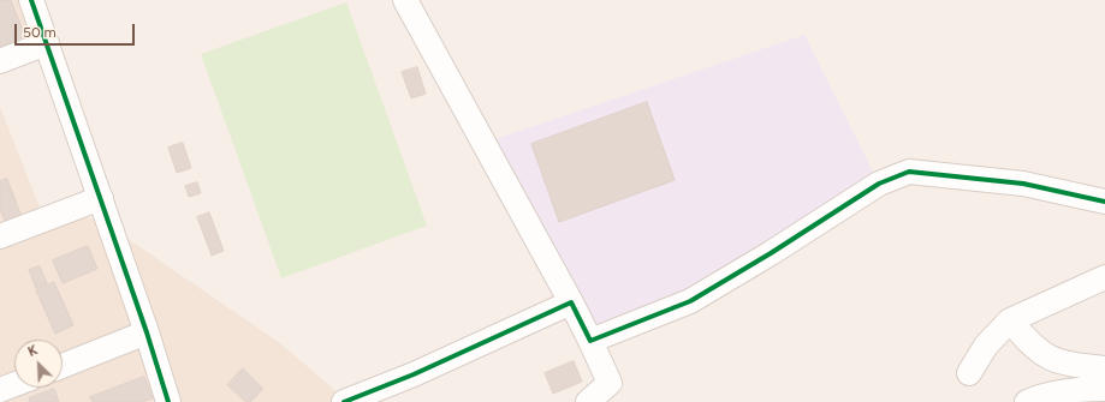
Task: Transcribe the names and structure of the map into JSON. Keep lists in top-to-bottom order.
{
  "scale_bar": "50 m",
  "north": "top left"
}
